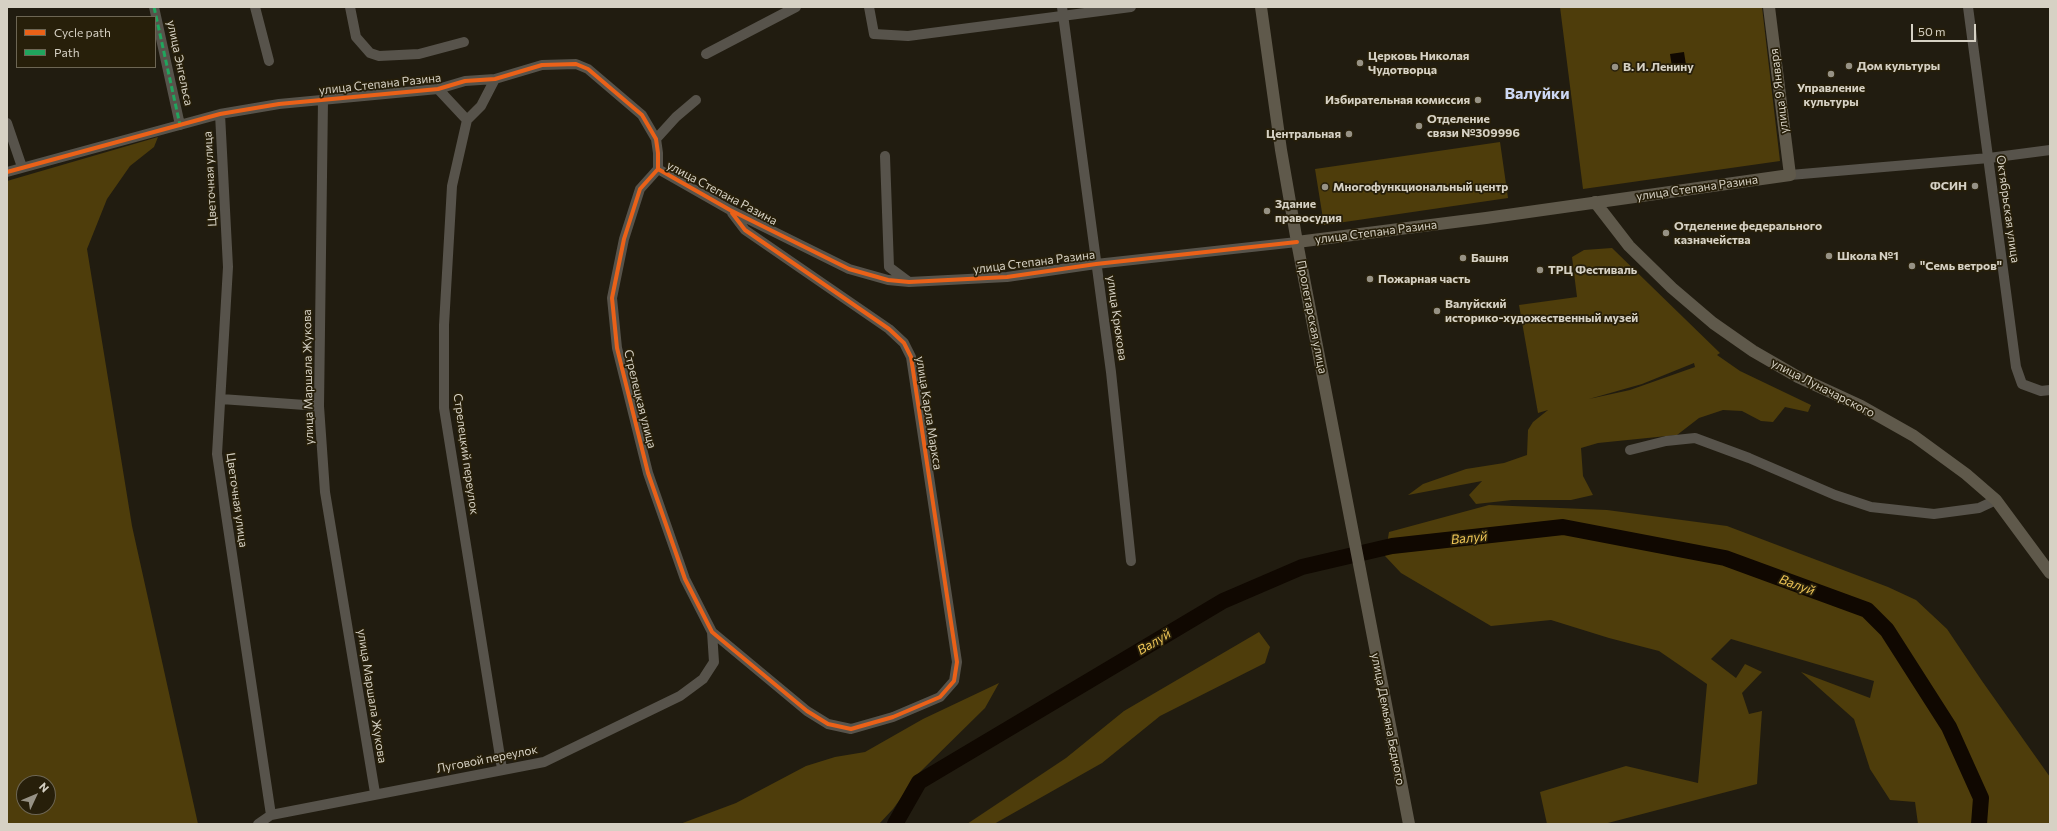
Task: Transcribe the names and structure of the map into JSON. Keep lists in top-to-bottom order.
{
  "streets": {
    "main road": [
      "улица Степана Разина",
      "улица 9 Января",
      "Пролетарская улица",
      "улица Луначарского",
      "улица Демьяна Бедного"
    ],
    "street": [
      "улица Энгельса",
      "Цветочная улица",
      "Октябрьская улица",
      "улица Крюкова",
      "улица Маршала Жукова",
      "Стрелецкая улица",
      "улица Карла Маркса",
      "Стрелецкий переулок",
      "Луговой переулок"
    ]
  },
  "crossings": [
    ["улица Энгельса", "улица Степана Разина"],
    ["улица Степана Разина", "улица 9 Января"],
    ["улица Степана Разина", "Цветочная улица"],
    ["улица Степана Разина", "Октябрьская улица"],
    ["улица Степана Разина", "Пролетарская улица"],
    ["улица Степана Разина", "улица Крюкова"],
    ["улица Степана Разина", "улица Маршала Жукова"],
    ["улица Степана Разина", "улица Луначарского"],
    ["улица Степана Разина", "Стрелецкая улица"],
    ["улица Степана Разина", "улица Карла Маркса"],
    ["Цветочная улица", "Луговой переулок"],
    ["Пролетарская улица", "улица Демьяна Бедного"],
    ["улица Маршала Жукова", "Луговой переулок"],
    ["Стрелецкая улица", "улица Карла Маркса"],
    ["Стрелецкая улица", "Луговой переулок"],
    ["улица Карла Маркса", "Луговой переулок"],
    ["Стрелецкий переулок", "Луговой переулок"]
  ],
  "districts": ["Валуйки"],
  "water": ["Валуй"],
  "places": [
    "Церковь Николая Чудотворца",
    "Дом культуры",
    "В. И. Ленину",
    "Управление культуры",
    "Избирательная комиссия",
    "Отделение связи №309996",
    "Центральная",
    "ФСИН",
    "Многофункциональный центр",
    "Здание правосудия",
    "Отделение федерального казначейства",
    "Школа №1",
    "Башня",
    "\"Семь ветров\"",
    "ТРЦ Фестиваль",
    "Пожарная часть",
    "Валуйский историко-художественный музей"
  ],
  "legend": ["Cycle path", "Path"],
  "scale_bar": "50 m",
  "north": "top right"
}
